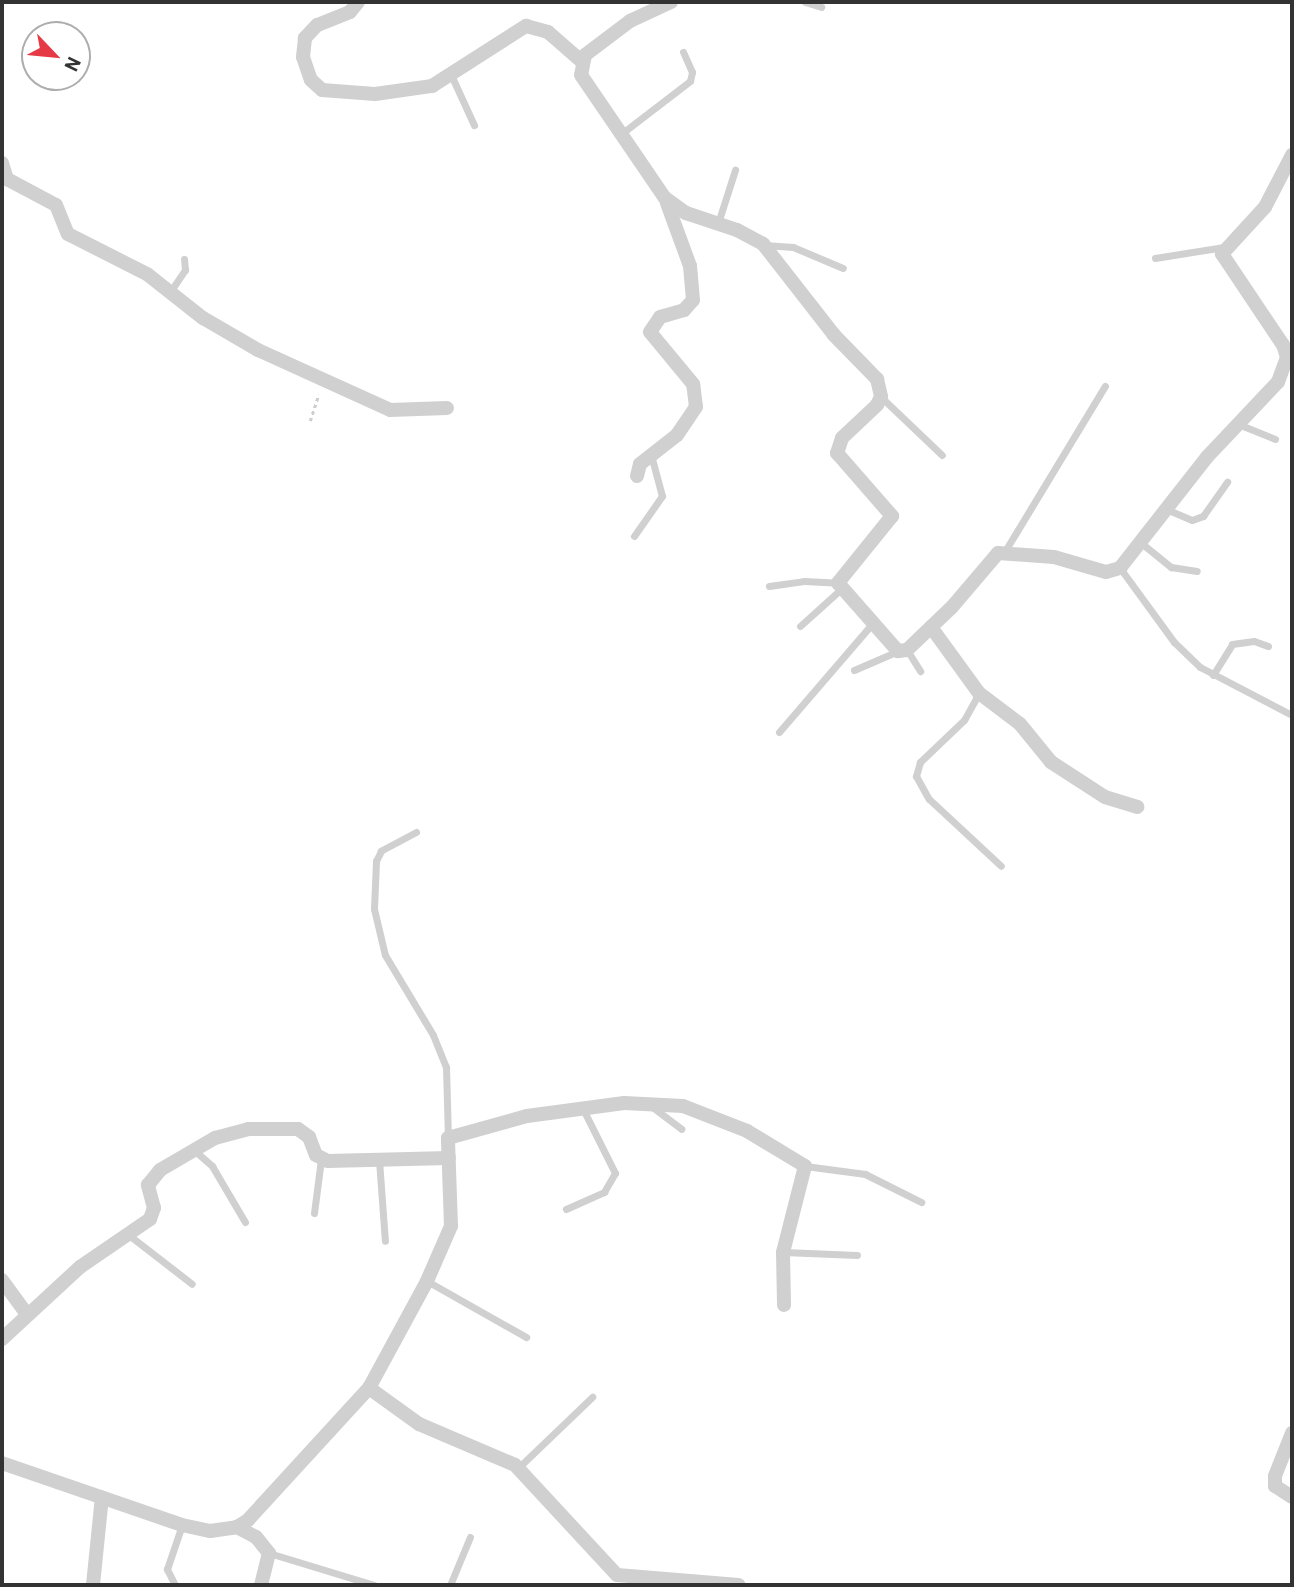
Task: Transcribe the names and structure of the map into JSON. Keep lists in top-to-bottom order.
{
  "north": "bottom right"
}
